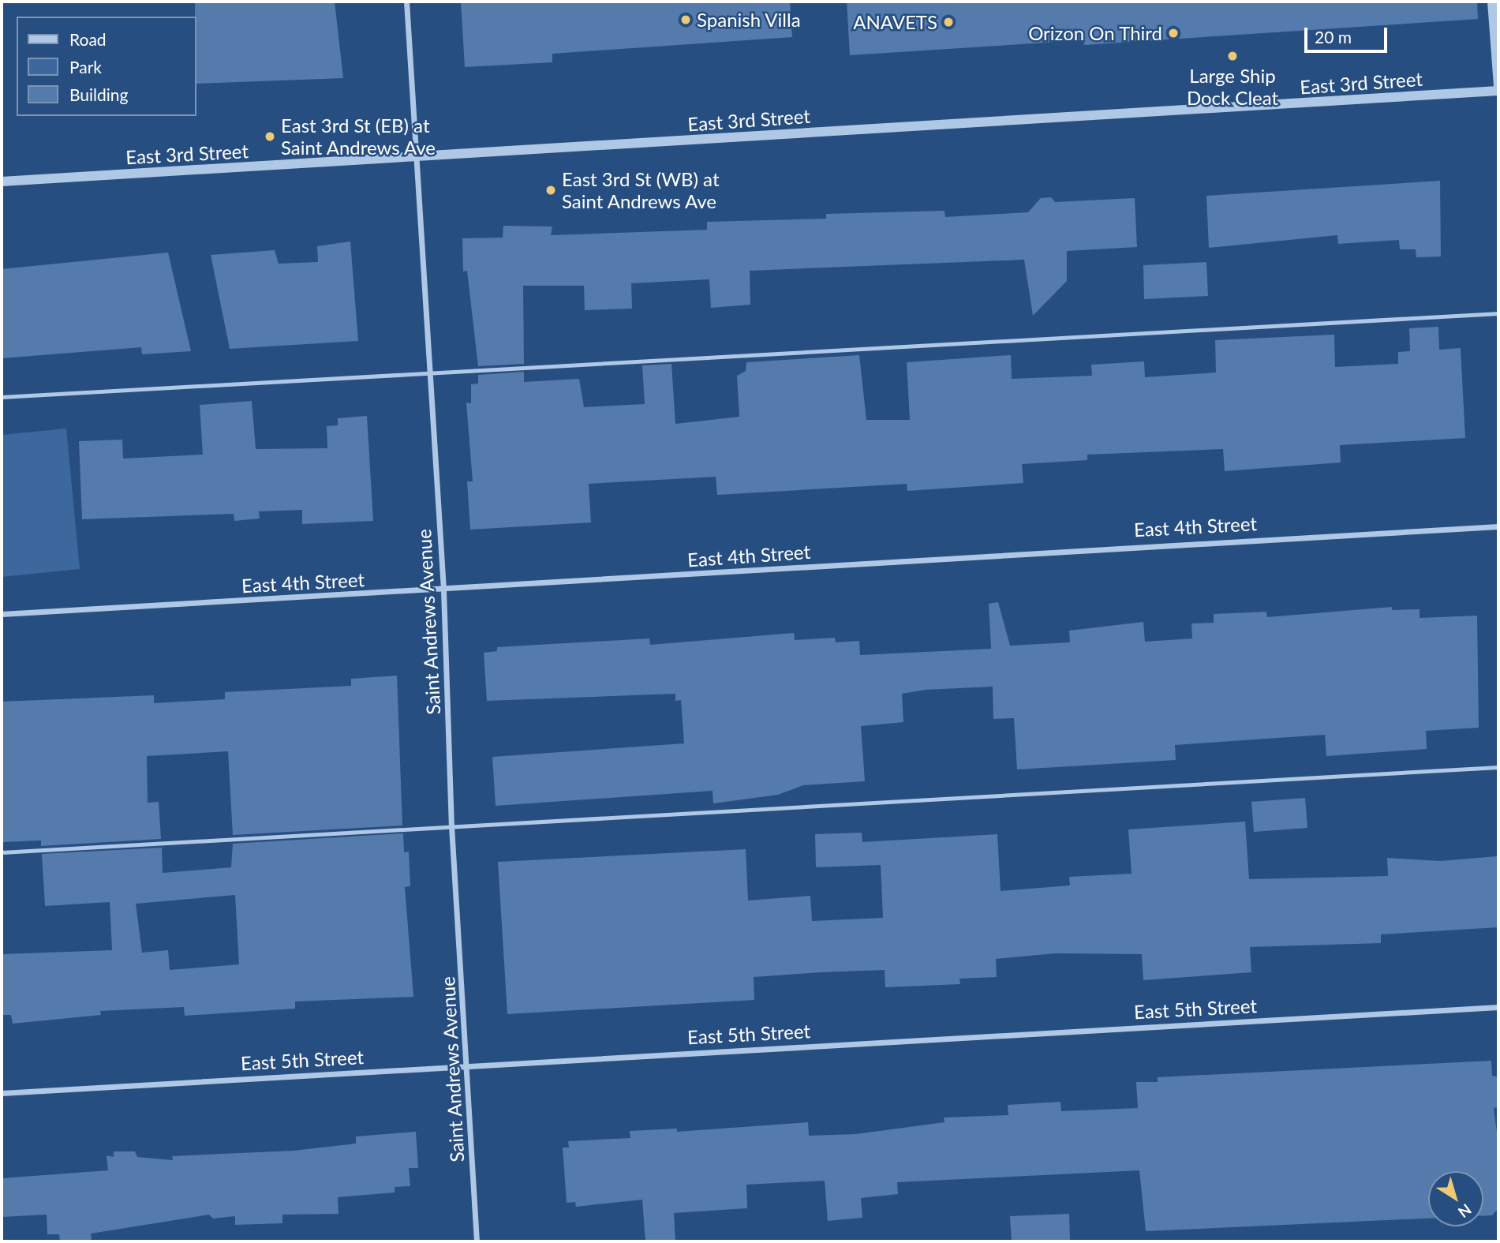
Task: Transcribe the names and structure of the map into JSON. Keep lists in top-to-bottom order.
{
  "streets": {
    "street": [
      "East 3rd Street",
      "East 4th Street",
      "Saint Andrews Avenue",
      "East 5th Street"
    ]
  },
  "crossings": [
    ["East 3rd Street", "Saint Andrews Avenue"],
    ["East 4th Street", "Saint Andrews Avenue"],
    ["Saint Andrews Avenue", "East 5th Street"]
  ],
  "places": [
    "Spanish Villa",
    "ANAVETS",
    "Orizon On Third",
    "Large Ship Dock Cleat",
    "East 3rd St (EB) at Saint Andrews Ave",
    "East 3rd St (WB) at Saint Andrews Ave"
  ],
  "legend": ["Road", "Park", "Building"],
  "scale_bar": "20 m",
  "north": "bottom right"
}
